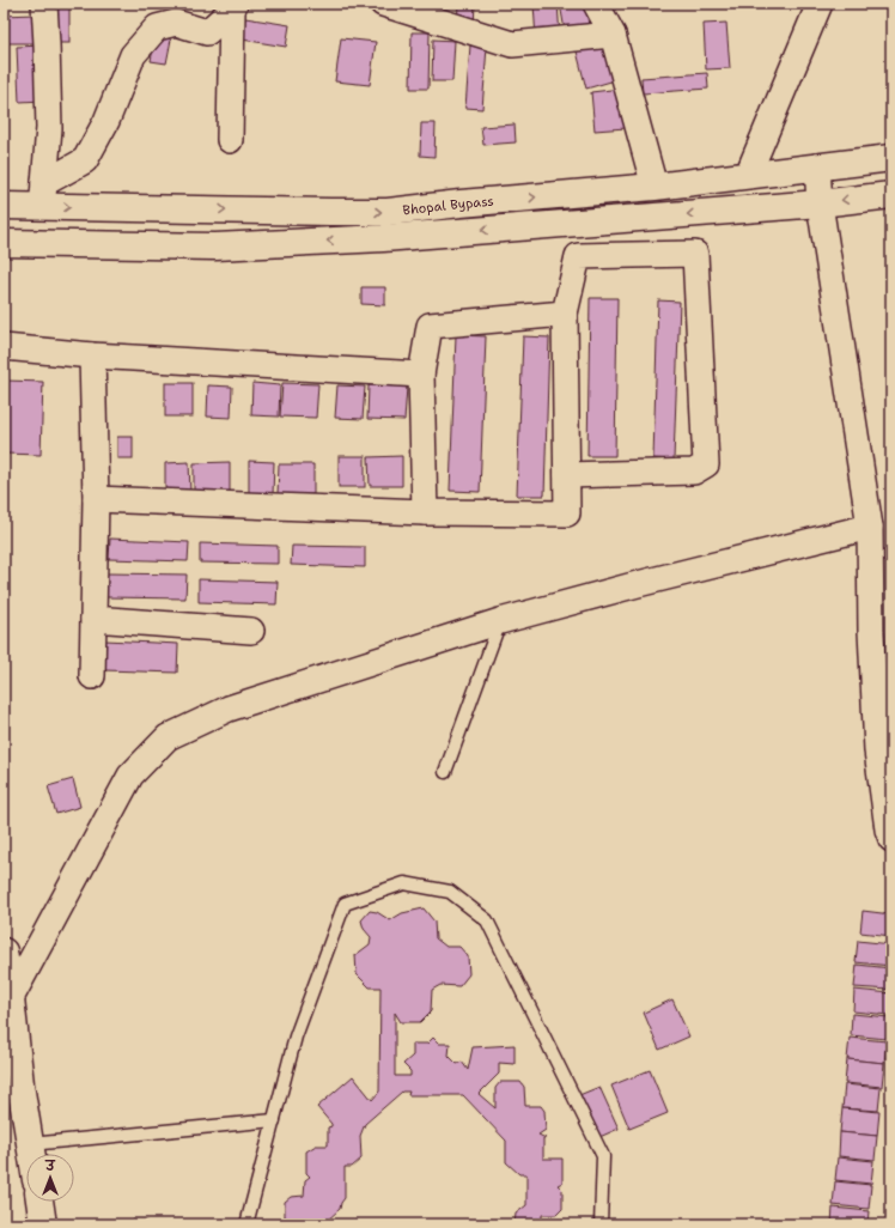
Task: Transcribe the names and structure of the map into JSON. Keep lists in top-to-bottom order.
{
  "streets": {
    "main road": ["Bhopal Bypass"]
  },
  "north": "top"
}
